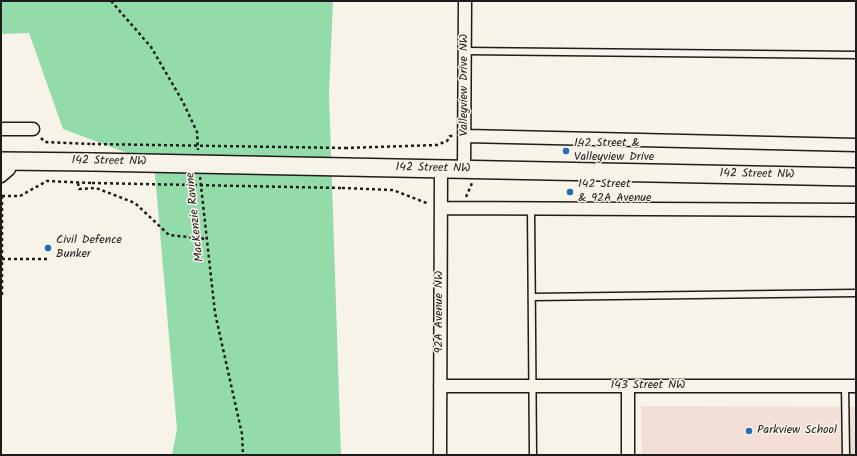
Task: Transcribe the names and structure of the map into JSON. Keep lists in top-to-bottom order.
{
  "streets": {
    "main road": ["142 Street NW"],
    "street": ["Valleyview Drive NW", "92A Avenue NW", "143 Street NW"],
    "path": ["MacKenzie Ravine"]
  },
  "crossings": [
    ["Valleyview Drive NW", "142 Street NW"],
    ["142 Street NW", "92A Avenue NW"],
    ["92A Avenue NW", "143 Street NW"]
  ],
  "places": [
    "142 Street & Valleyview Drive",
    "142 Street & 92A Avenue",
    "Civil Defence Bunker",
    "Parkview School"
  ]
}
